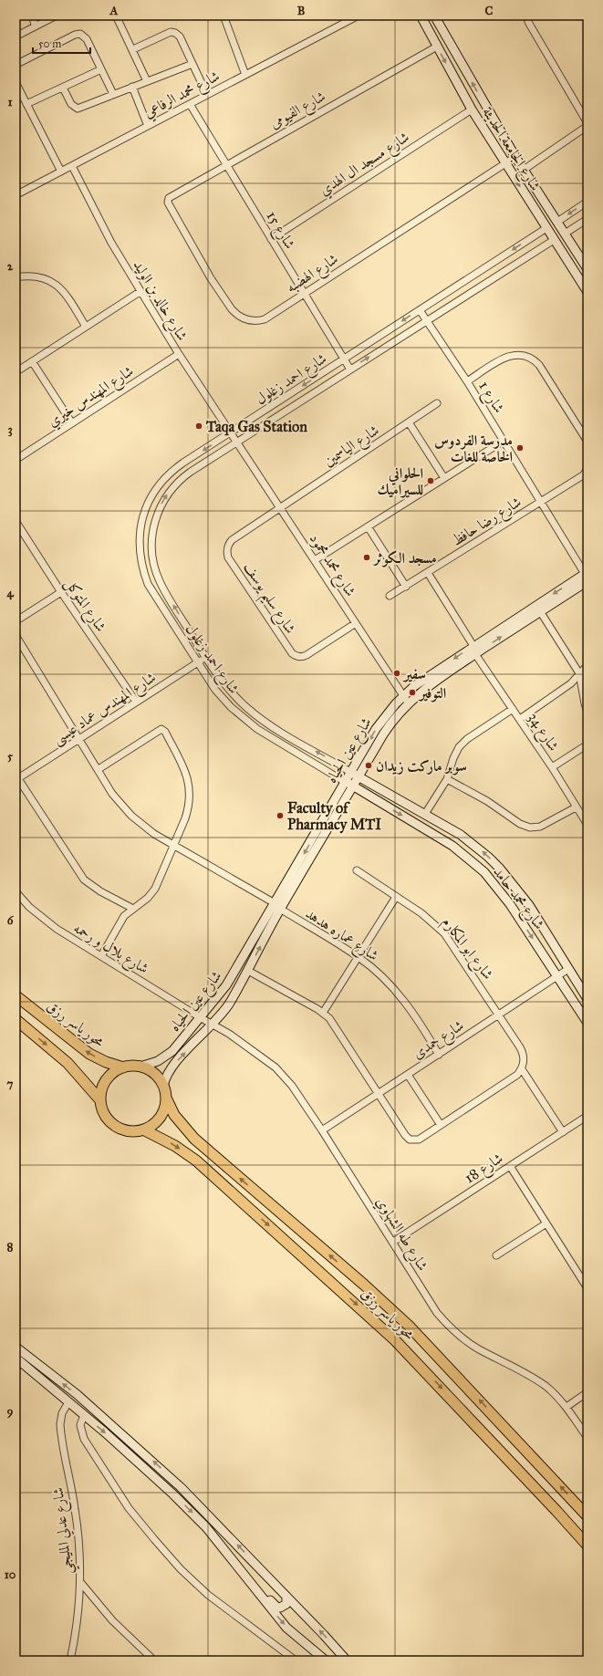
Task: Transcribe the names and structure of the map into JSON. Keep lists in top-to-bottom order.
{
  "streets": {
    "main road": ["محور ياسر رزق"],
    "street": [
      "شارع محمد الرفاعي",
      "شارع الفيومى",
      "شارع الجامعة الحديثة",
      "شارع مسجد ال الهدي",
      "شارع 15",
      "شارع الهضبه",
      "شارع خالد بن الوليد",
      "شارع احمد زغلول",
      "شارع المهندس خيري",
      "شارع 1",
      "شارع الياسمين",
      "شارع رضا حافظ",
      "شارع محمد محمود",
      "شارع سليم يوسف",
      "شارع المتوكل",
      "شارع المهندس عماد عيسى",
      "شارع 34",
      "شارع عين الحياه",
      "شارع محمد حامد",
      "شارع عماره هدهد",
      "شارع بلال و رحمه",
      "شارع ابو المكارم",
      "شارع حمدى",
      "شارع 18",
      "شارع طه الشهاوي",
      "شارع عدلي المليجي"
    ]
  },
  "crossings": [
    ["شارع محمد الرفاعي", "شارع 15"],
    ["شارع محمد الرفاعي", "شارع خالد بن الوليد"],
    ["شارع الفيومى", "شارع الجامعة الحديثة"],
    ["شارع الفيومى", "شارع 15"],
    ["شارع الفيومى", "شارع الهضبه"],
    ["شارع الجامعة الحديثة", "شارع مسجد ال الهدي"],
    ["شارع الجامعة الحديثة", "شارع الهضبه"],
    ["شارع الجامعة الحديثة", "شارع احمد زغلول"],
    ["شارع مسجد ال الهدي", "شارع 15"],
    ["شارع 15", "شارع الهضبه"],
    ["شارع 15", "شارع احمد زغلول"],
    ["شارع خالد بن الوليد", "شارع احمد زغلول"],
    ["شارع خالد بن الوليد", "شارع المهندس خيري"],
    ["شارع خالد بن الوليد", "شارع محمد محمود"],
    ["شارع احمد زغلول", "شارع 1"],
    ["شارع احمد زغلول", "شارع محمد محمود"],
    ["شارع احمد زغلول", "شارع المهندس عماد عيسى"],
    ["شارع احمد زغلول", "شارع عين الحياه"],
    ["شارع احمد زغلول", "شارع محمد حامد"],
    ["شارع 1", "شارع رضا حافظ"],
    ["شارع 1", "شارع عين الحياه"],
    ["شارع الياسمين", "شارع محمد محمود"],
    ["شارع الياسمين", "شارع سليم يوسف"],
    ["شارع محمد محمود", "شارع سليم يوسف"],
    ["شارع محمد محمود", "شارع عين الحياه"],
    ["شارع المتوكل", "شارع المهندس عماد عيسى"],
    ["شارع المهندس عماد عيسى", "شارع عماره هدهد"],
    ["شارع 34", "شارع عين الحياه"],
    ["شارع عين الحياه", "شارع محمد حامد"],
    ["شارع عين الحياه", "شارع عماره هدهد"],
    ["شارع عين الحياه", "شارع بلال و رحمه"],
    ["شارع عين الحياه", "محور ياسر رزق"],
    ["شارع عين الحياه", "شارع طه الشهاوي"],
    ["شارع محمد حامد", "شارع حمدى"],
    ["شارع عماره هدهد", "شارع حمدى"],
    ["شارع بلال و رحمه", "شارع طه الشهاوي"],
    ["شارع ابو المكارم", "شارع حمدى"],
    ["شارع حمدى", "شارع طه الشهاوي"],
    ["شارع 18", "شارع طه الشهاوي"]
  ],
  "places": [
    "Taqa Gas Station",
    "مدرسة الفردوس الخاصة للغات",
    "الحلواني للسيراميك",
    "مسجد الكوثر",
    "سفير",
    "التوفير",
    "سوبر ماركت زيدان",
    "Faculty of Pharmacy MTI"
  ],
  "scale_bar": "50 m",
  "grid": {
    "columns": ["A", "B", "C"],
    "rows": [
      "1",
      "2",
      "3",
      "4",
      "5",
      "6",
      "7",
      "8",
      "9",
      "10"
    ]
  }
}
